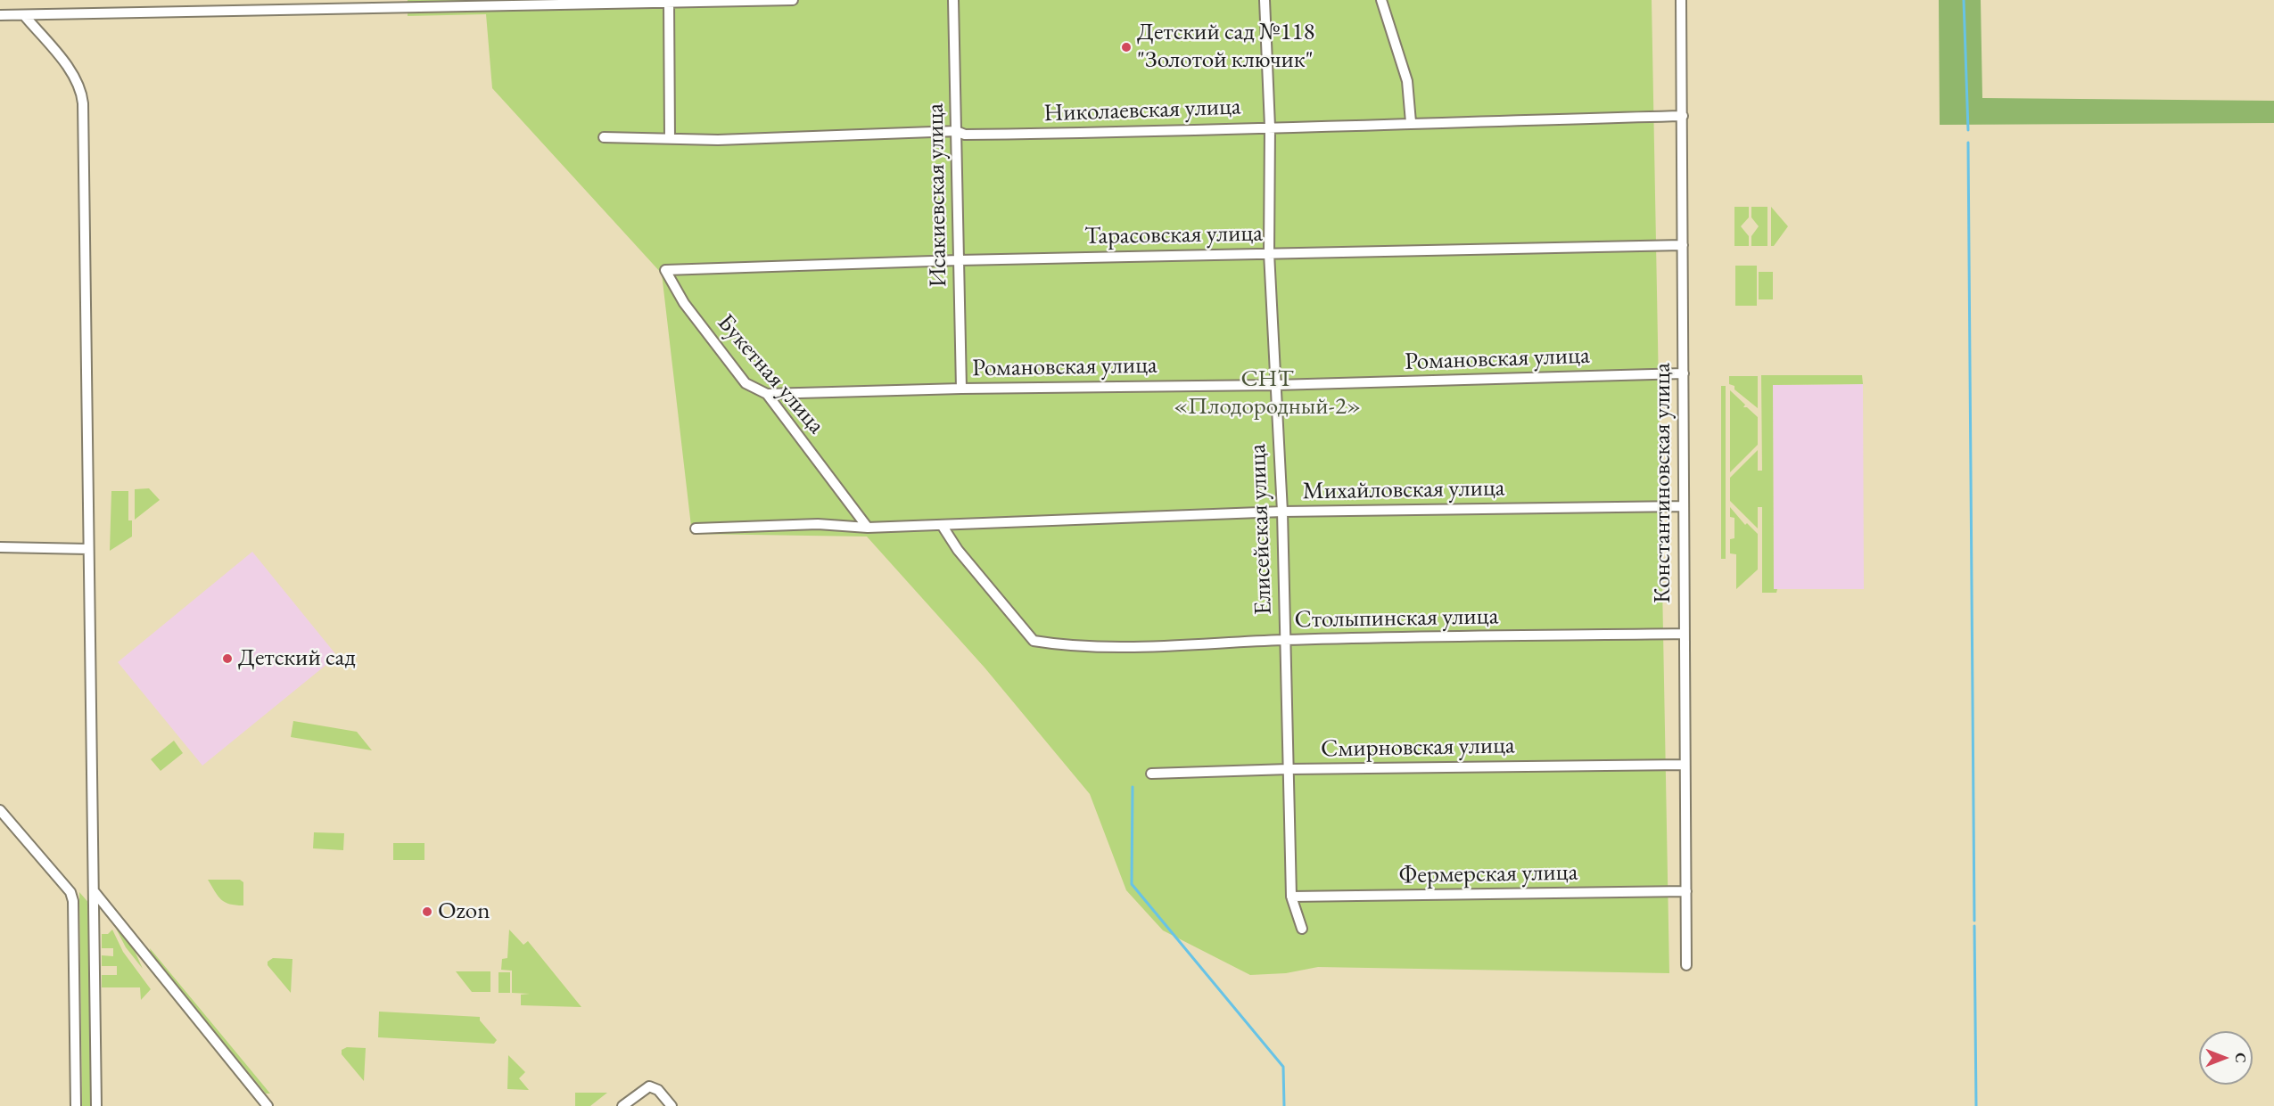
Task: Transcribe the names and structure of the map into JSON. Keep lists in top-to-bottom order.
{
  "streets": {
    "street": [
      "Николаевская улица",
      "Исакиевская улица",
      "Тарасовская улица",
      "Романовская улица",
      "Букетная улица",
      "Константиновская улица",
      "Михайловская улица",
      "Елисейская улица",
      "Столыпинская улица",
      "Смирновская улица",
      "Фермерская улица"
    ]
  },
  "crossings": [
    ["Николаевская улица", "Исакиевская улица"],
    ["Николаевская улица", "Константиновская улица"],
    ["Николаевская улица", "Елисейская улица"],
    ["Исакиевская улица", "Тарасовская улица"],
    ["Исакиевская улица", "Романовская улица"],
    ["Тарасовская улица", "Букетная улица"],
    ["Тарасовская улица", "Константиновская улица"],
    ["Тарасовская улица", "Елисейская улица"],
    ["Романовская улица", "Букетная улица"],
    ["Романовская улица", "Константиновская улица"],
    ["Романовская улица", "Елисейская улица"],
    ["Букетная улица", "Михайловская улица"],
    ["Константиновская улица", "Михайловская улица"],
    ["Константиновская улица", "Столыпинская улица"],
    ["Константиновская улица", "Смирновская улица"],
    ["Константиновская улица", "Фермерская улица"],
    ["Михайловская улица", "Елисейская улица"],
    ["Михайловская улица", "Столыпинская улица"],
    ["Елисейская улица", "Столыпинская улица"],
    ["Елисейская улица", "Смирновская улица"],
    ["Елисейская улица", "Фермерская улица"]
  ],
  "parks": ["СНТ «Плодородный-2»"],
  "places": ["Детский сад №118 \"Золотой ключик\"", "Детский сад", "Ozon"],
  "north": "right"
}
